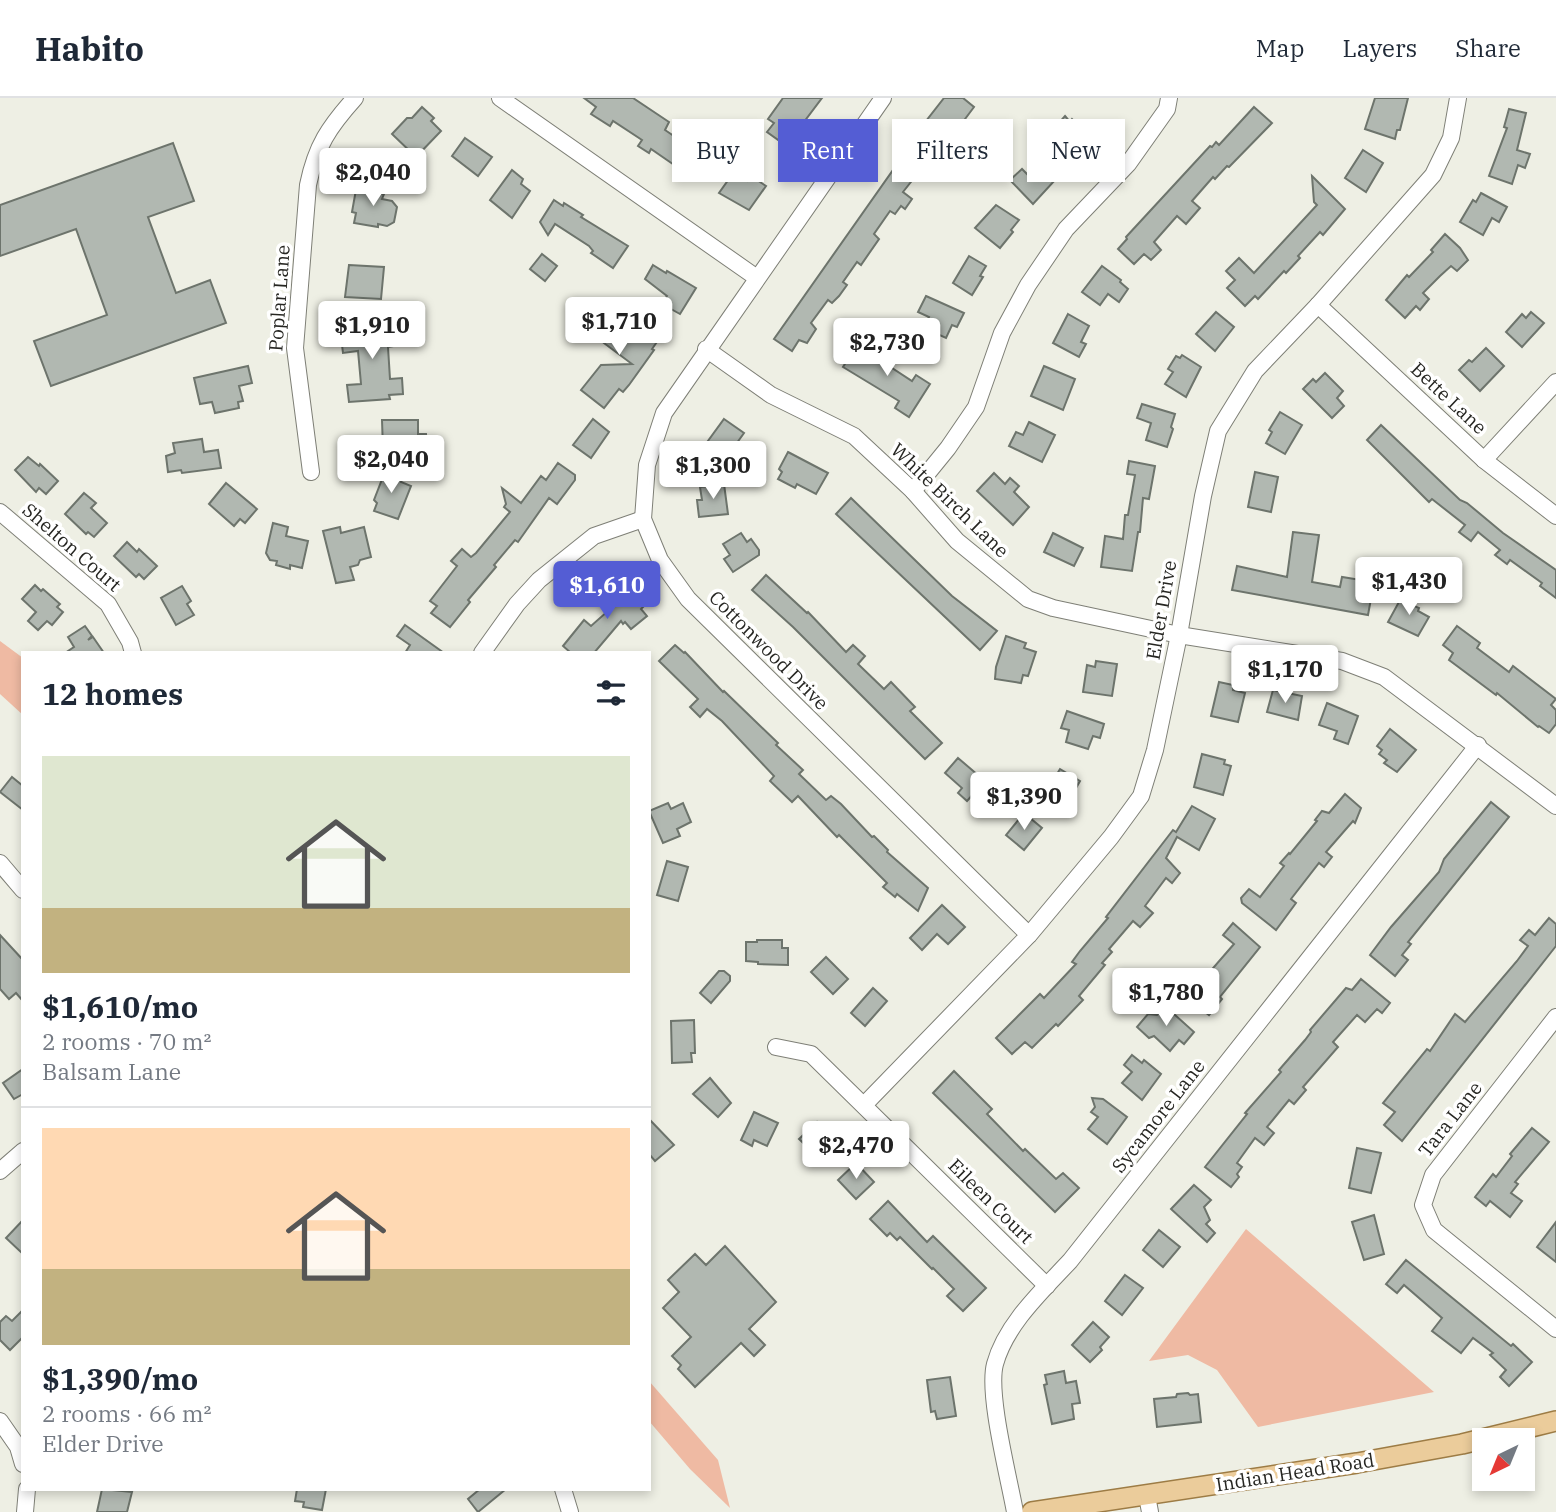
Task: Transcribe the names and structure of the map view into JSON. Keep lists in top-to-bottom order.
{
  "streets": {
    "main road": ["Indian Head Road"],
    "street": [
      "Poplar Lane",
      "Bette Lane",
      "White Birch Lane",
      "Shelton Court",
      "Elder Drive",
      "Cottonwood Drive",
      "Sycamore Lane",
      "Tara Lane",
      "Eileen Court"
    ]
  },
  "crossings": [
    ["Bette Lane", "Elder Drive"],
    ["White Birch Lane", "Elder Drive"],
    ["White Birch Lane", "Cottonwood Drive"],
    ["White Birch Lane", "Sycamore Lane"],
    ["Elder Drive", "Cottonwood Drive"],
    ["Elder Drive", "Eileen Court"],
    ["Sycamore Lane", "Eileen Court"]
  ],
  "north": "bottom left",
  "page": {
    "header": "Habito",
    "nav": ["Map", "Layers", "Share"],
    "chip": [
      "Buy",
      "Rent",
      "Filters",
      "New"
    ],
    "price": [
      "$2,040",
      "$1,710",
      "$1,910",
      "$2,730",
      "$2,040",
      "$1,300",
      "$1,430",
      "$1,610",
      "$1,170",
      "$1,390",
      "$1,780",
      "$2,470"
    ],
    "heading": "12 homes",
    "list": [
      {
        "name": "$1,610/mo",
        "note": "2 rooms · 70 m² · Balsam Lane"
      },
      {
        "name": "$1,390/mo",
        "note": "2 rooms · 66 m² · Elder Drive"
      }
    ]
  }
}
